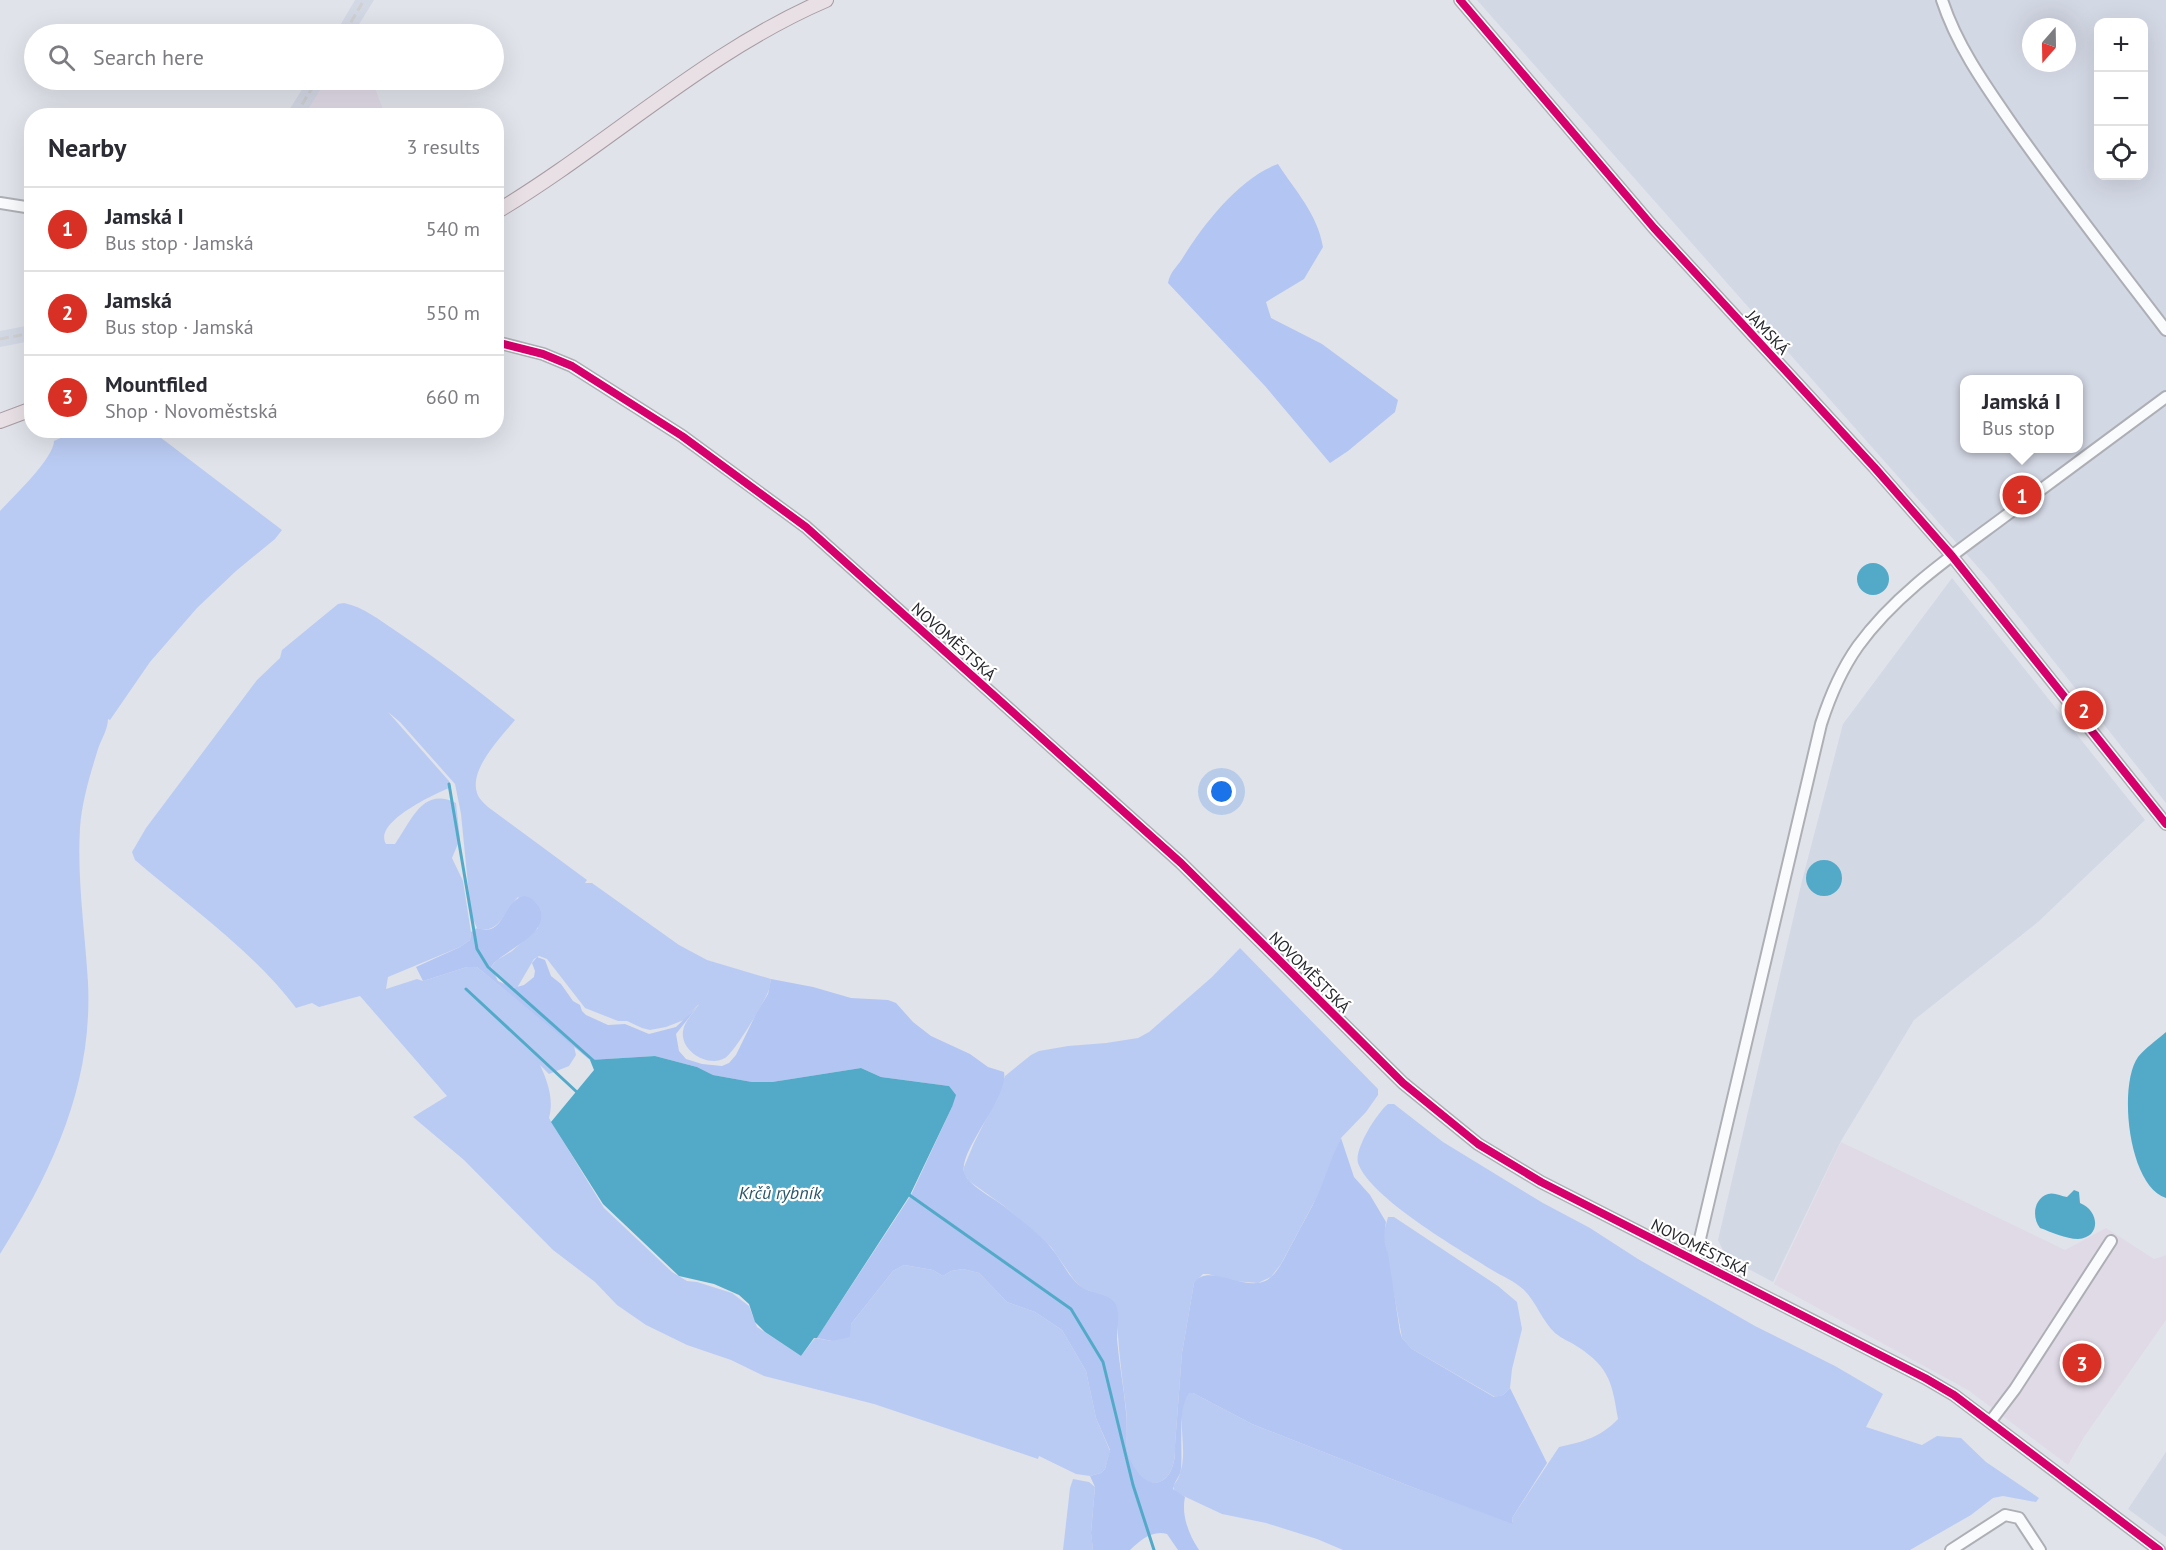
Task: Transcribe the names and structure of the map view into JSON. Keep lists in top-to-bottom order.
{
  "streets": {
    "street": ["JAMSKÁ", "NOVOMĚSTSKÁ"]
  },
  "water": ["Krčů rybník"],
  "north": "bottom",
  "page": {
    "map_buttons": ["+", "−"],
    "search": "Search here",
    "heading": ["Nearby", "3 results"],
    "list": [
      {
        "mark": "1",
        "name": "Jamská I",
        "note": "Bus stop · Jamská",
        "value": "540 m"
      },
      {
        "mark": "2",
        "name": "Jamská",
        "note": "Bus stop · Jamská",
        "value": "550 m"
      },
      {
        "mark": "3",
        "name": "Mountfiled",
        "note": "Shop · Novoměstská",
        "value": "660 m"
      }
    ],
    "popup": ["Jamská I", "Bus stop"],
    "pins": ["1", "2", "3"]
  }
}
